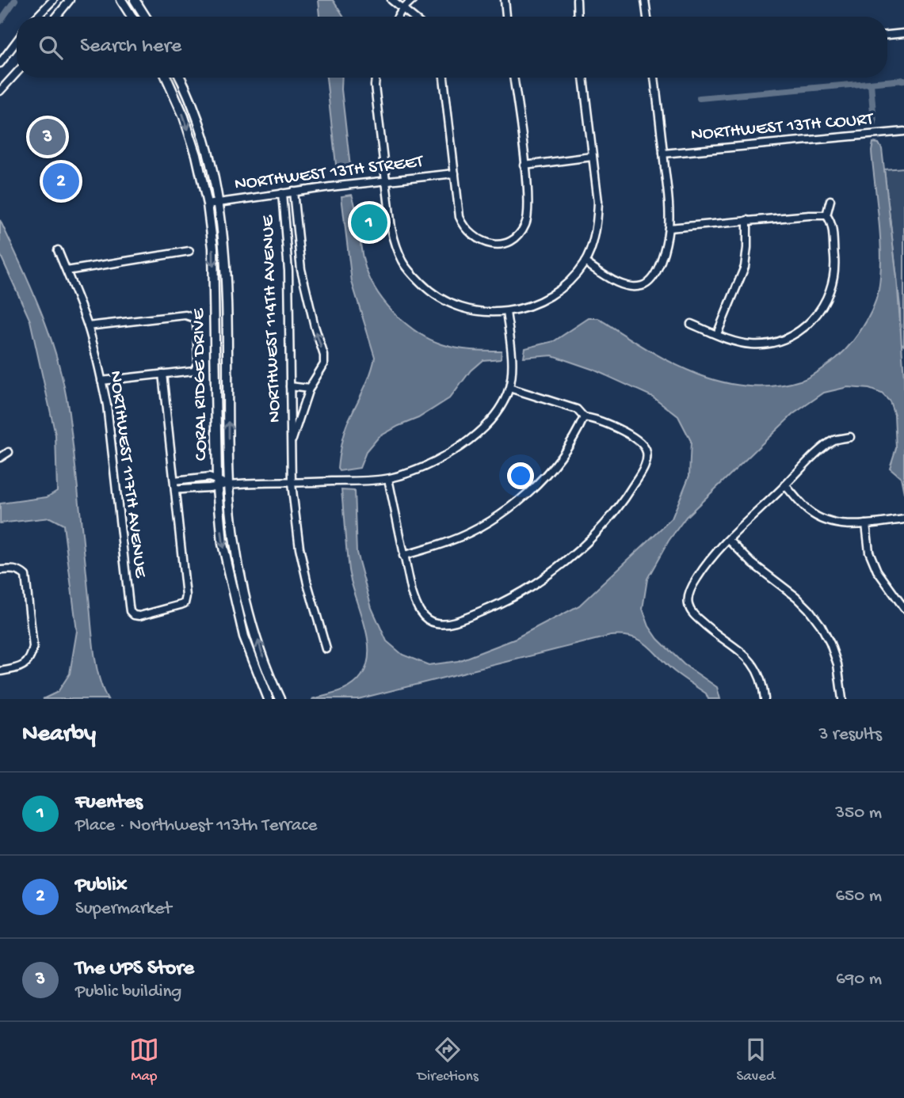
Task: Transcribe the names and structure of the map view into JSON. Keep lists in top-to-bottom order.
{
  "streets": {
    "main road": ["CORAL RIDGE DRIVE"],
    "street": [
      "NORTHWEST 13TH COURT",
      "NORTHWEST 13TH STREET",
      "NORTHWEST 114TH AVENUE",
      "NORTHWEST 117TH AVENUE"
    ]
  },
  "crossings": [
    ["NORTHWEST 13TH STREET", "NORTHWEST 114TH AVENUE"],
    ["NORTHWEST 13TH STREET", "CORAL RIDGE DRIVE"]
  ],
  "page": {
    "search": "Search here",
    "pins": ["3", "2", "1"],
    "heading": ["Nearby", "3 results"],
    "list": [
      {
        "mark": "1",
        "name": "Fuentes",
        "note": "Place · Northwest 113th Terrace",
        "value": "350 m"
      },
      {
        "mark": "2",
        "name": "Publix",
        "note": "Supermarket",
        "value": "650 m"
      },
      {
        "mark": "3",
        "name": "The UPS Store",
        "note": "Public building",
        "value": "690 m"
      }
    ],
    "nav": ["Map", "Directions", "Saved"]
  }
}
